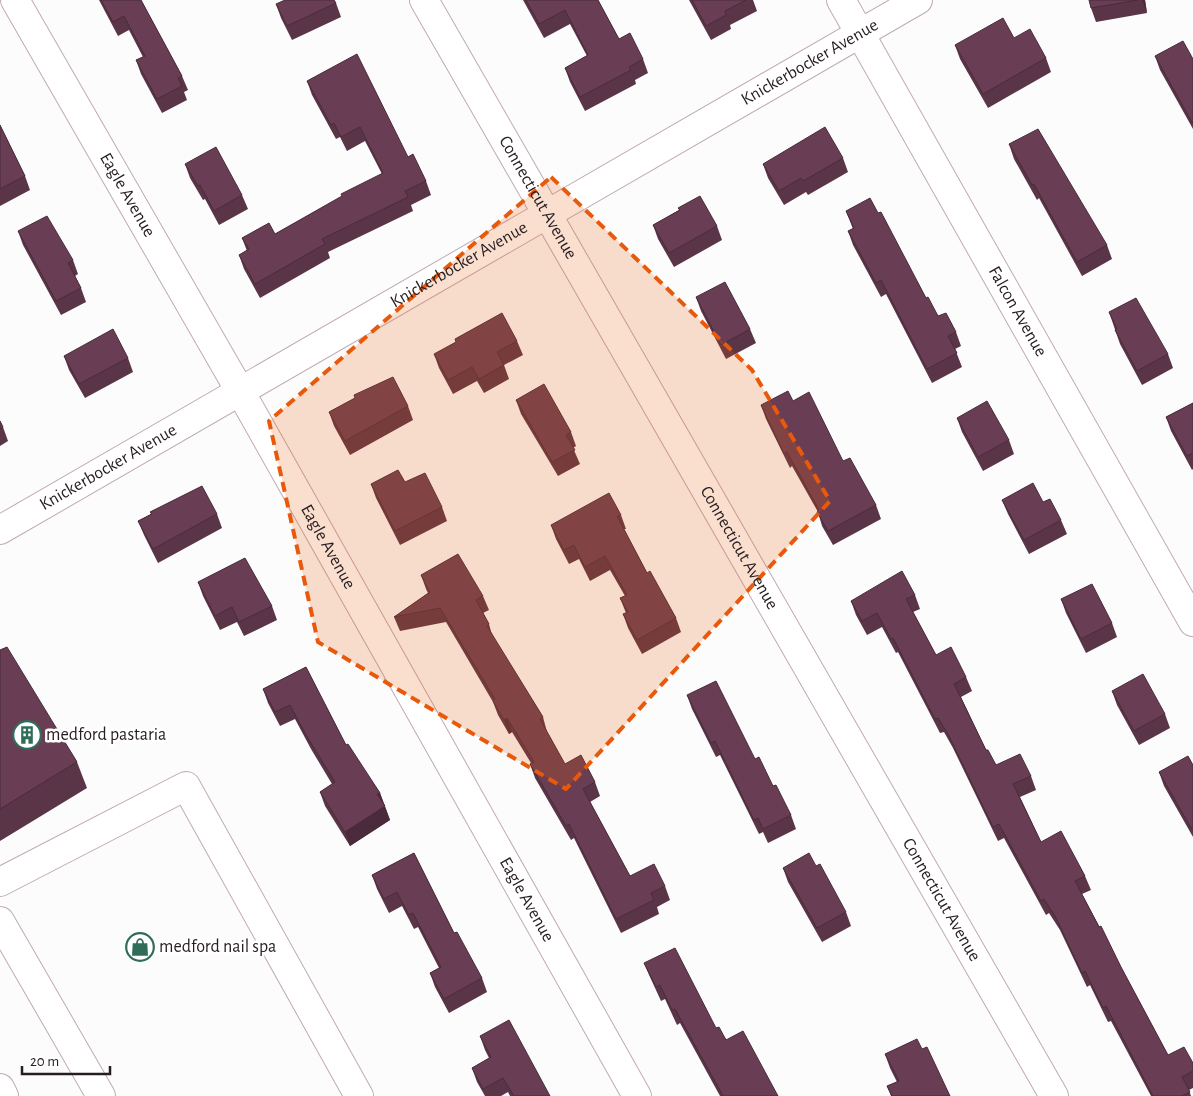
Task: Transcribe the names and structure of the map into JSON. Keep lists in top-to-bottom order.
{
  "streets": {
    "street": [
      "Knickerbocker Avenue",
      "Eagle Avenue",
      "Connecticut Avenue",
      "Falcon Avenue"
    ]
  },
  "crossings": [
    ["Knickerbocker Avenue", "Eagle Avenue"],
    ["Knickerbocker Avenue", "Connecticut Avenue"],
    ["Knickerbocker Avenue", "Falcon Avenue"]
  ],
  "places": {
    "building": ["medford pastaria"],
    "shop": ["medford nail spa"]
  },
  "scale_bar": "20 m"
}
